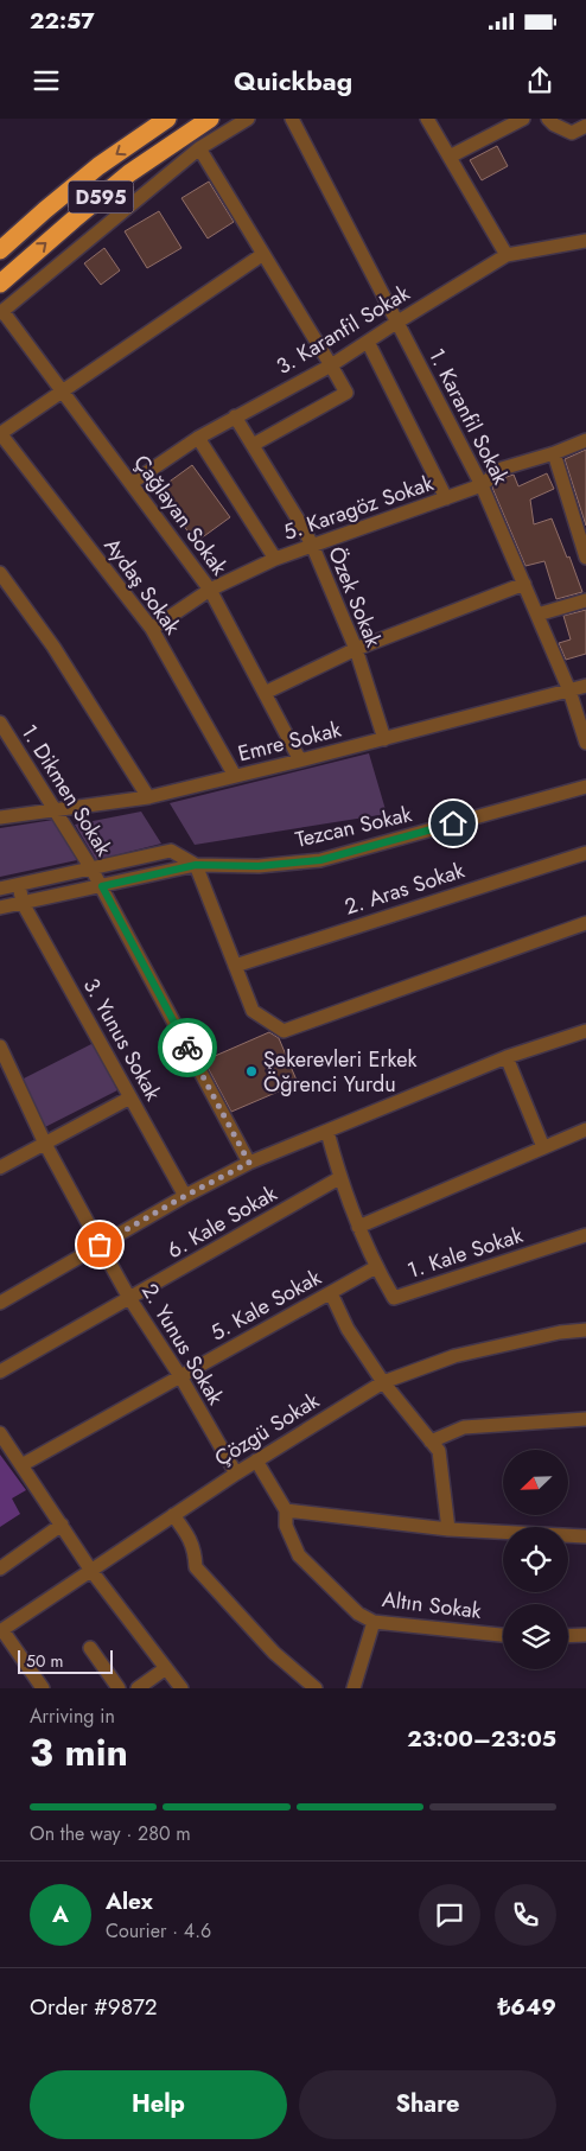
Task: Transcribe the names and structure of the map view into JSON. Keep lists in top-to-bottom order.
{
  "streets": {
    "highway": ["D595"],
    "street": [
      "3. Karanfil Sokak",
      "1. Karanfil Sokak",
      "5. Karagöz Sokak",
      "Çağlayan Sokak",
      "Aydaş Sokak",
      "Özek Sokak",
      "Emre Sokak",
      "1. Dikmen Sokak",
      "Tezcan Sokak",
      "2. Aras Sokak",
      "3. Yunus Sokak",
      "6. Kale Sokak",
      "1. Kale Sokak",
      "5. Kale Sokak",
      "2. Yunus Sokak",
      "Çözgü Sokak",
      "Altın Sokak"
    ]
  },
  "crossings": [
    ["3. Karanfil Sokak", "1. Karanfil Sokak"],
    ["3. Karanfil Sokak", "Çağlayan Sokak"],
    ["3. Karanfil Sokak", "Özek Sokak"],
    ["1. Karanfil Sokak", "5. Karagöz Sokak"],
    ["1. Karanfil Sokak", "Emre Sokak"],
    ["5. Karagöz Sokak", "Çağlayan Sokak"],
    ["5. Karagöz Sokak", "Aydaş Sokak"],
    ["5. Karagöz Sokak", "Özek Sokak"],
    ["Çağlayan Sokak", "Emre Sokak"],
    ["Aydaş Sokak", "Emre Sokak"],
    ["Özek Sokak", "Emre Sokak"],
    ["Emre Sokak", "1. Dikmen Sokak"],
    ["6. Kale Sokak", "1. Kale Sokak"],
    ["6. Kale Sokak", "2. Yunus Sokak"],
    ["1. Kale Sokak", "5. Kale Sokak"],
    ["5. Kale Sokak", "2. Yunus Sokak"],
    ["2. Yunus Sokak", "Çözgü Sokak"],
    ["Çözgü Sokak", "Altın Sokak"]
  ],
  "places": ["Şekerevleri Erkek Öğrenci Yurdu"],
  "scale_bar": "50 m",
  "north": "bottom left",
  "page": {
    "status": "22:57",
    "header": "Quickbag",
    "scale": "50 m",
    "heading": ["3 min", "Arriving in", "23:00–23:05"],
    "panel": [
      "Alex",
      "Courier · 4.6",
      "Order #9872",
      "₺649"
    ],
    "bar": "On the way · 280 m",
    "round": "A",
    "buttons": ["Help", "Share"]
  }
}
